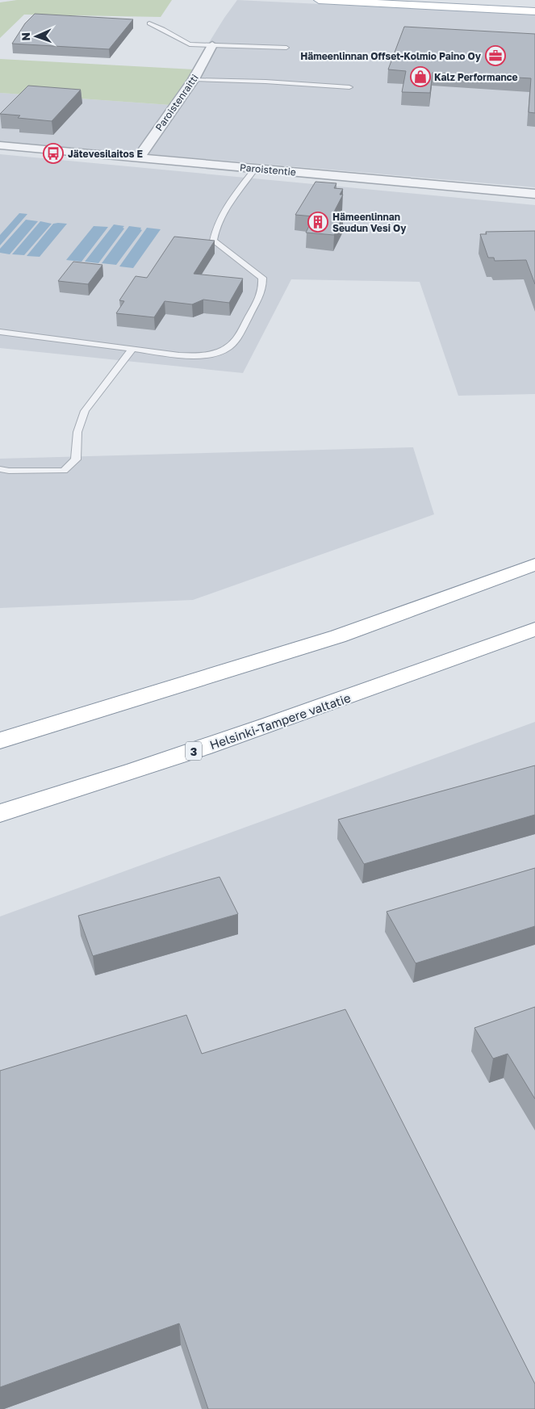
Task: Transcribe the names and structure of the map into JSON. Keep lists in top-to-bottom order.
{
  "streets": {
    "main road": ["Helsinki-Tampere valtatie", "3"],
    "street": ["Paroistenraitti", "Paroistentie"]
  },
  "crossings": [
    ["Paroistenraitti", "Paroistentie"]
  ],
  "places": {
    "office": ["Hämeenlinnan Offset-Kolmio Paino Oy"],
    "shop": ["Kalz Performance"],
    "bus stop": ["Jätevesilaitos E"],
    "building": ["Hämeenlinnan Seudun Vesi Oy"]
  },
  "north": "left"
}
